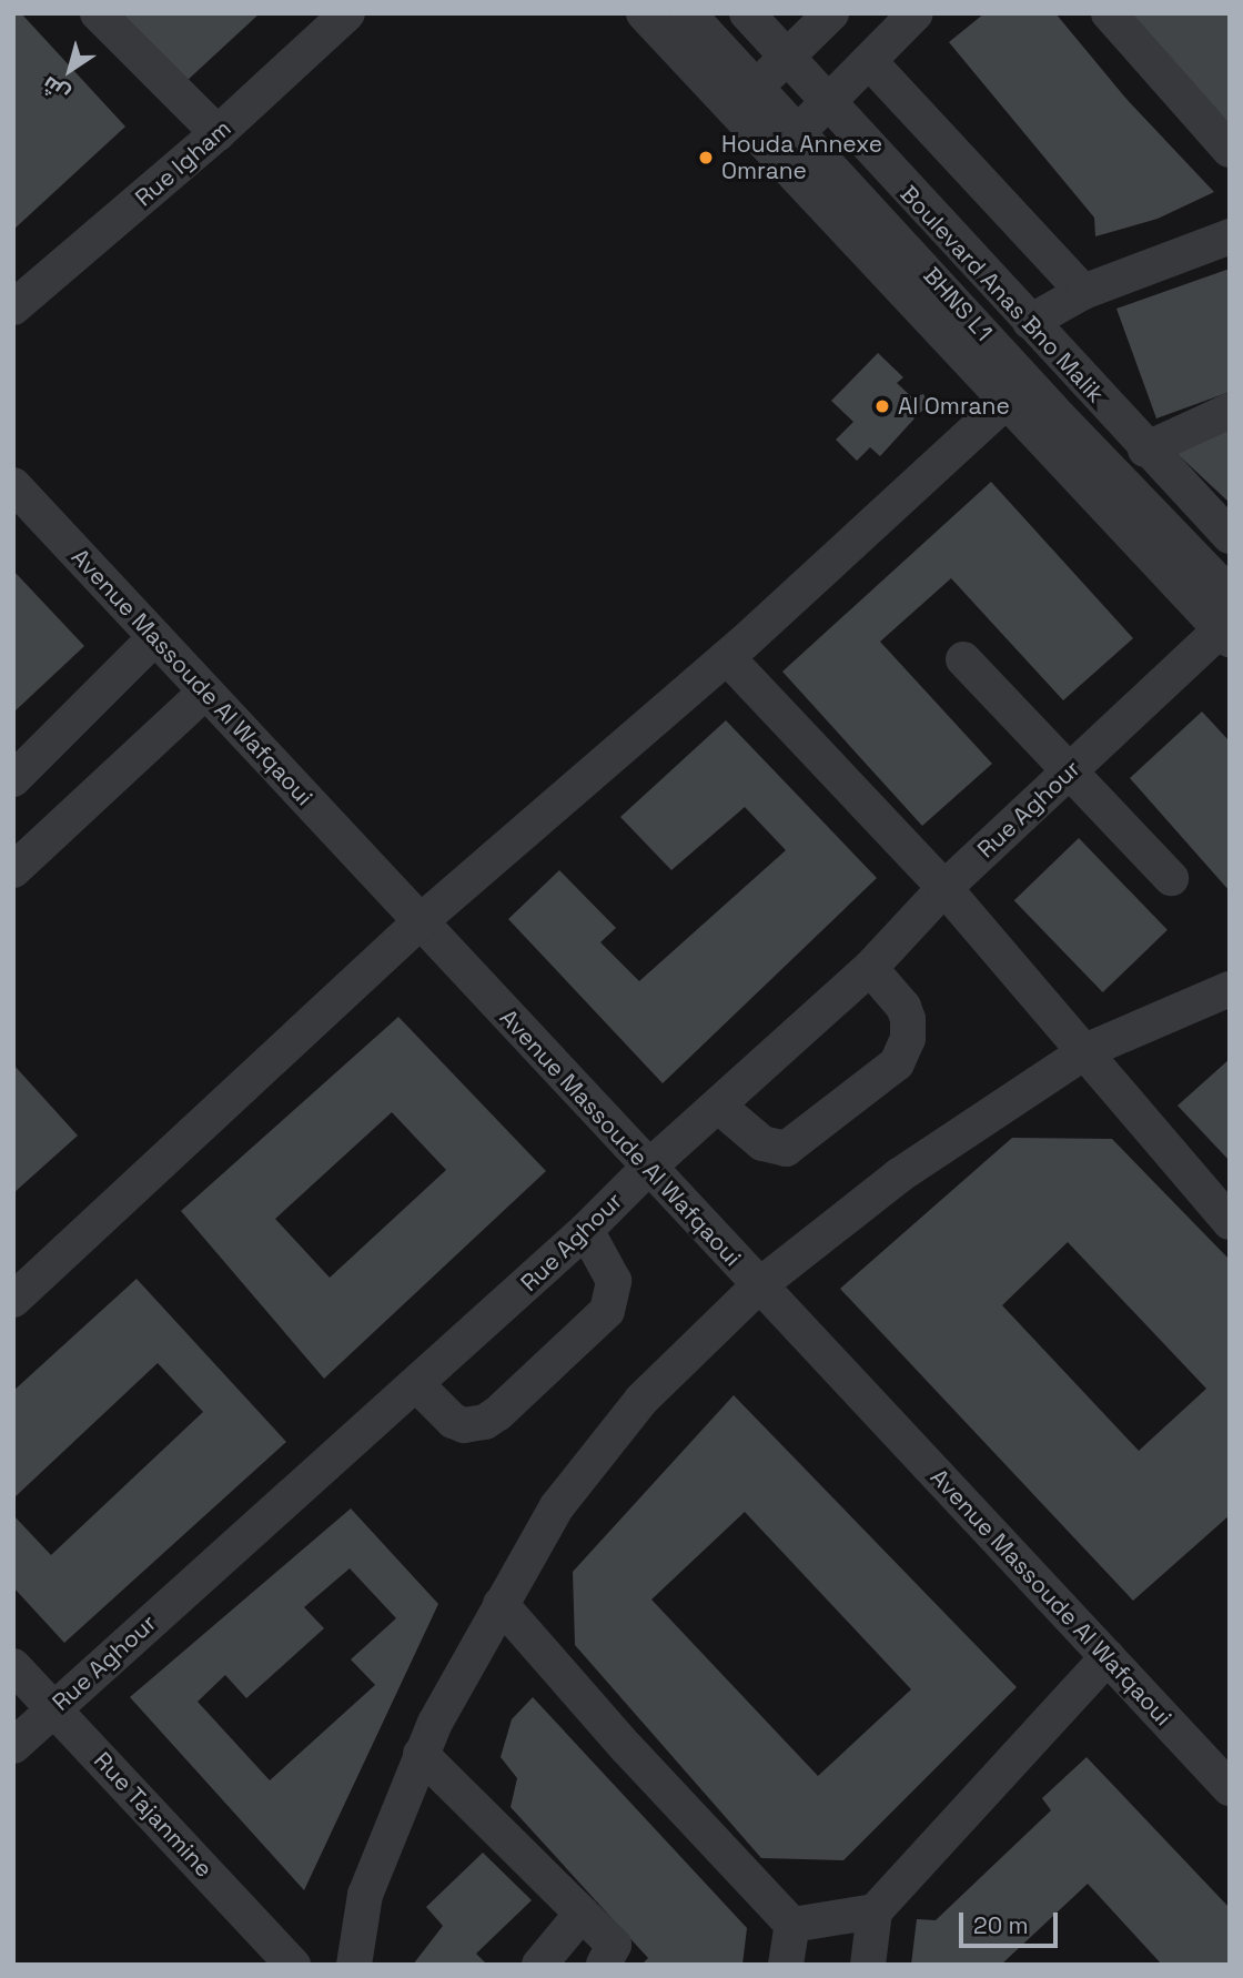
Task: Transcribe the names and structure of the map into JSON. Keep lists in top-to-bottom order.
{
  "streets": {
    "street": [
      "Rue Igham",
      "Boulevard Anas Bno Malik",
      "BHNS L1",
      "Avenue Massoude Al Wafqaoui",
      "Rue Aghour",
      "Rue Tajanmine"
    ]
  },
  "crossings": [
    ["Boulevard Anas Bno Malik", "BHNS L1"],
    ["Boulevard Anas Bno Malik", "Rue Aghour"],
    ["Avenue Massoude Al Wafqaoui", "Rue Aghour"],
    ["Rue Aghour", "Rue Tajanmine"]
  ],
  "places": ["Houda Annexe Omrane", "Al Omrane"],
  "scale_bar": "20 m",
  "north": "bottom left"
}
